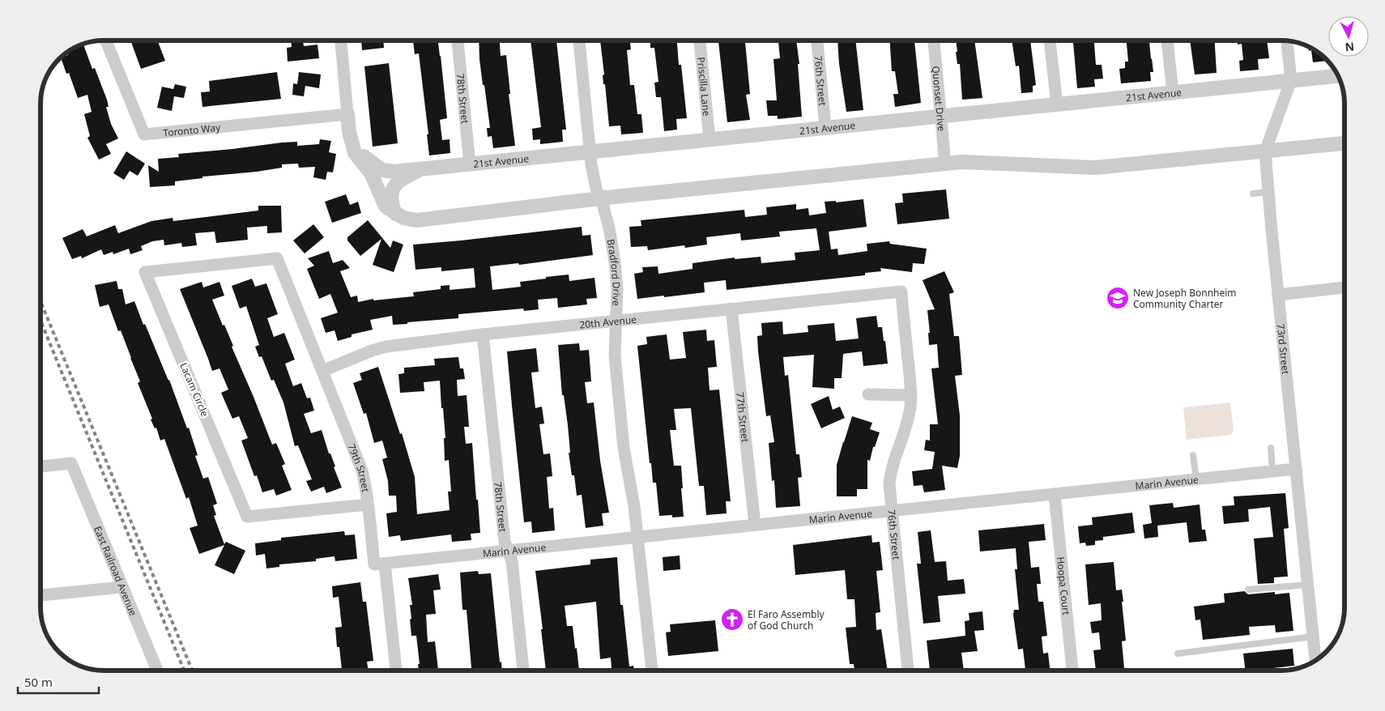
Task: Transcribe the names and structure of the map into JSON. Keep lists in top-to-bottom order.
{
  "streets": {
    "street": [
      "76th Street",
      "Priscilla Lane",
      "21st Avenue",
      "Quonset Drive",
      "78th Street",
      "Toronto Way",
      "Bradford Drive",
      "20th Avenue",
      "73rd Street",
      "Lacam Circle",
      "77th Street",
      "79th Street",
      "Marin Avenue",
      "East Railroad Avenue",
      "Hoopa Court"
    ]
  },
  "crossings": [
    ["76th Street", "21st Avenue"],
    ["76th Street", "20th Avenue"],
    ["76th Street", "Marin Avenue"],
    ["Priscilla Lane", "21st Avenue"],
    ["21st Avenue", "Quonset Drive"],
    ["21st Avenue", "78th Street"],
    ["21st Avenue", "Bradford Drive"],
    ["21st Avenue", "73rd Street"],
    ["78th Street", "20th Avenue"],
    ["78th Street", "Marin Avenue"],
    ["Bradford Drive", "20th Avenue"],
    ["Bradford Drive", "Marin Avenue"],
    ["20th Avenue", "77th Street"],
    ["20th Avenue", "79th Street"],
    ["73rd Street", "Marin Avenue"],
    ["Lacam Circle", "79th Street"],
    ["77th Street", "Marin Avenue"],
    ["79th Street", "Marin Avenue"],
    ["Marin Avenue", "Hoopa Court"]
  ],
  "places": {
    "school or university": ["New Joseph Bonnheim Community Charter"],
    "church": ["El Faro Assembly of God Church"]
  },
  "scale_bar": "50 m",
  "north": "bottom"
}
